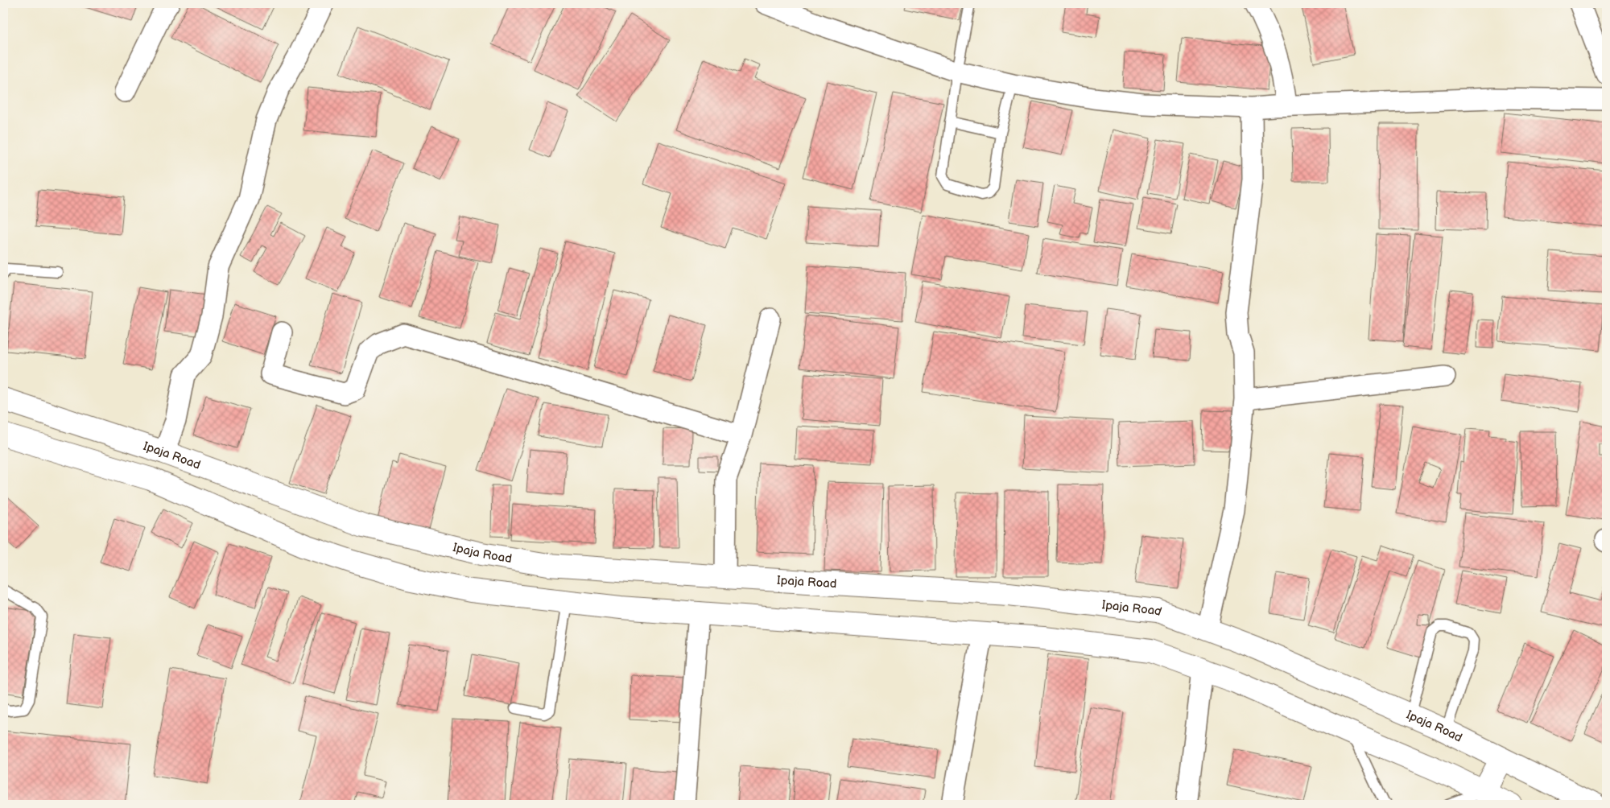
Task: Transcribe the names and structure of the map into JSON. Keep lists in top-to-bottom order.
{
  "streets": {
    "main road": ["Ipaja Road"]
  }
}
